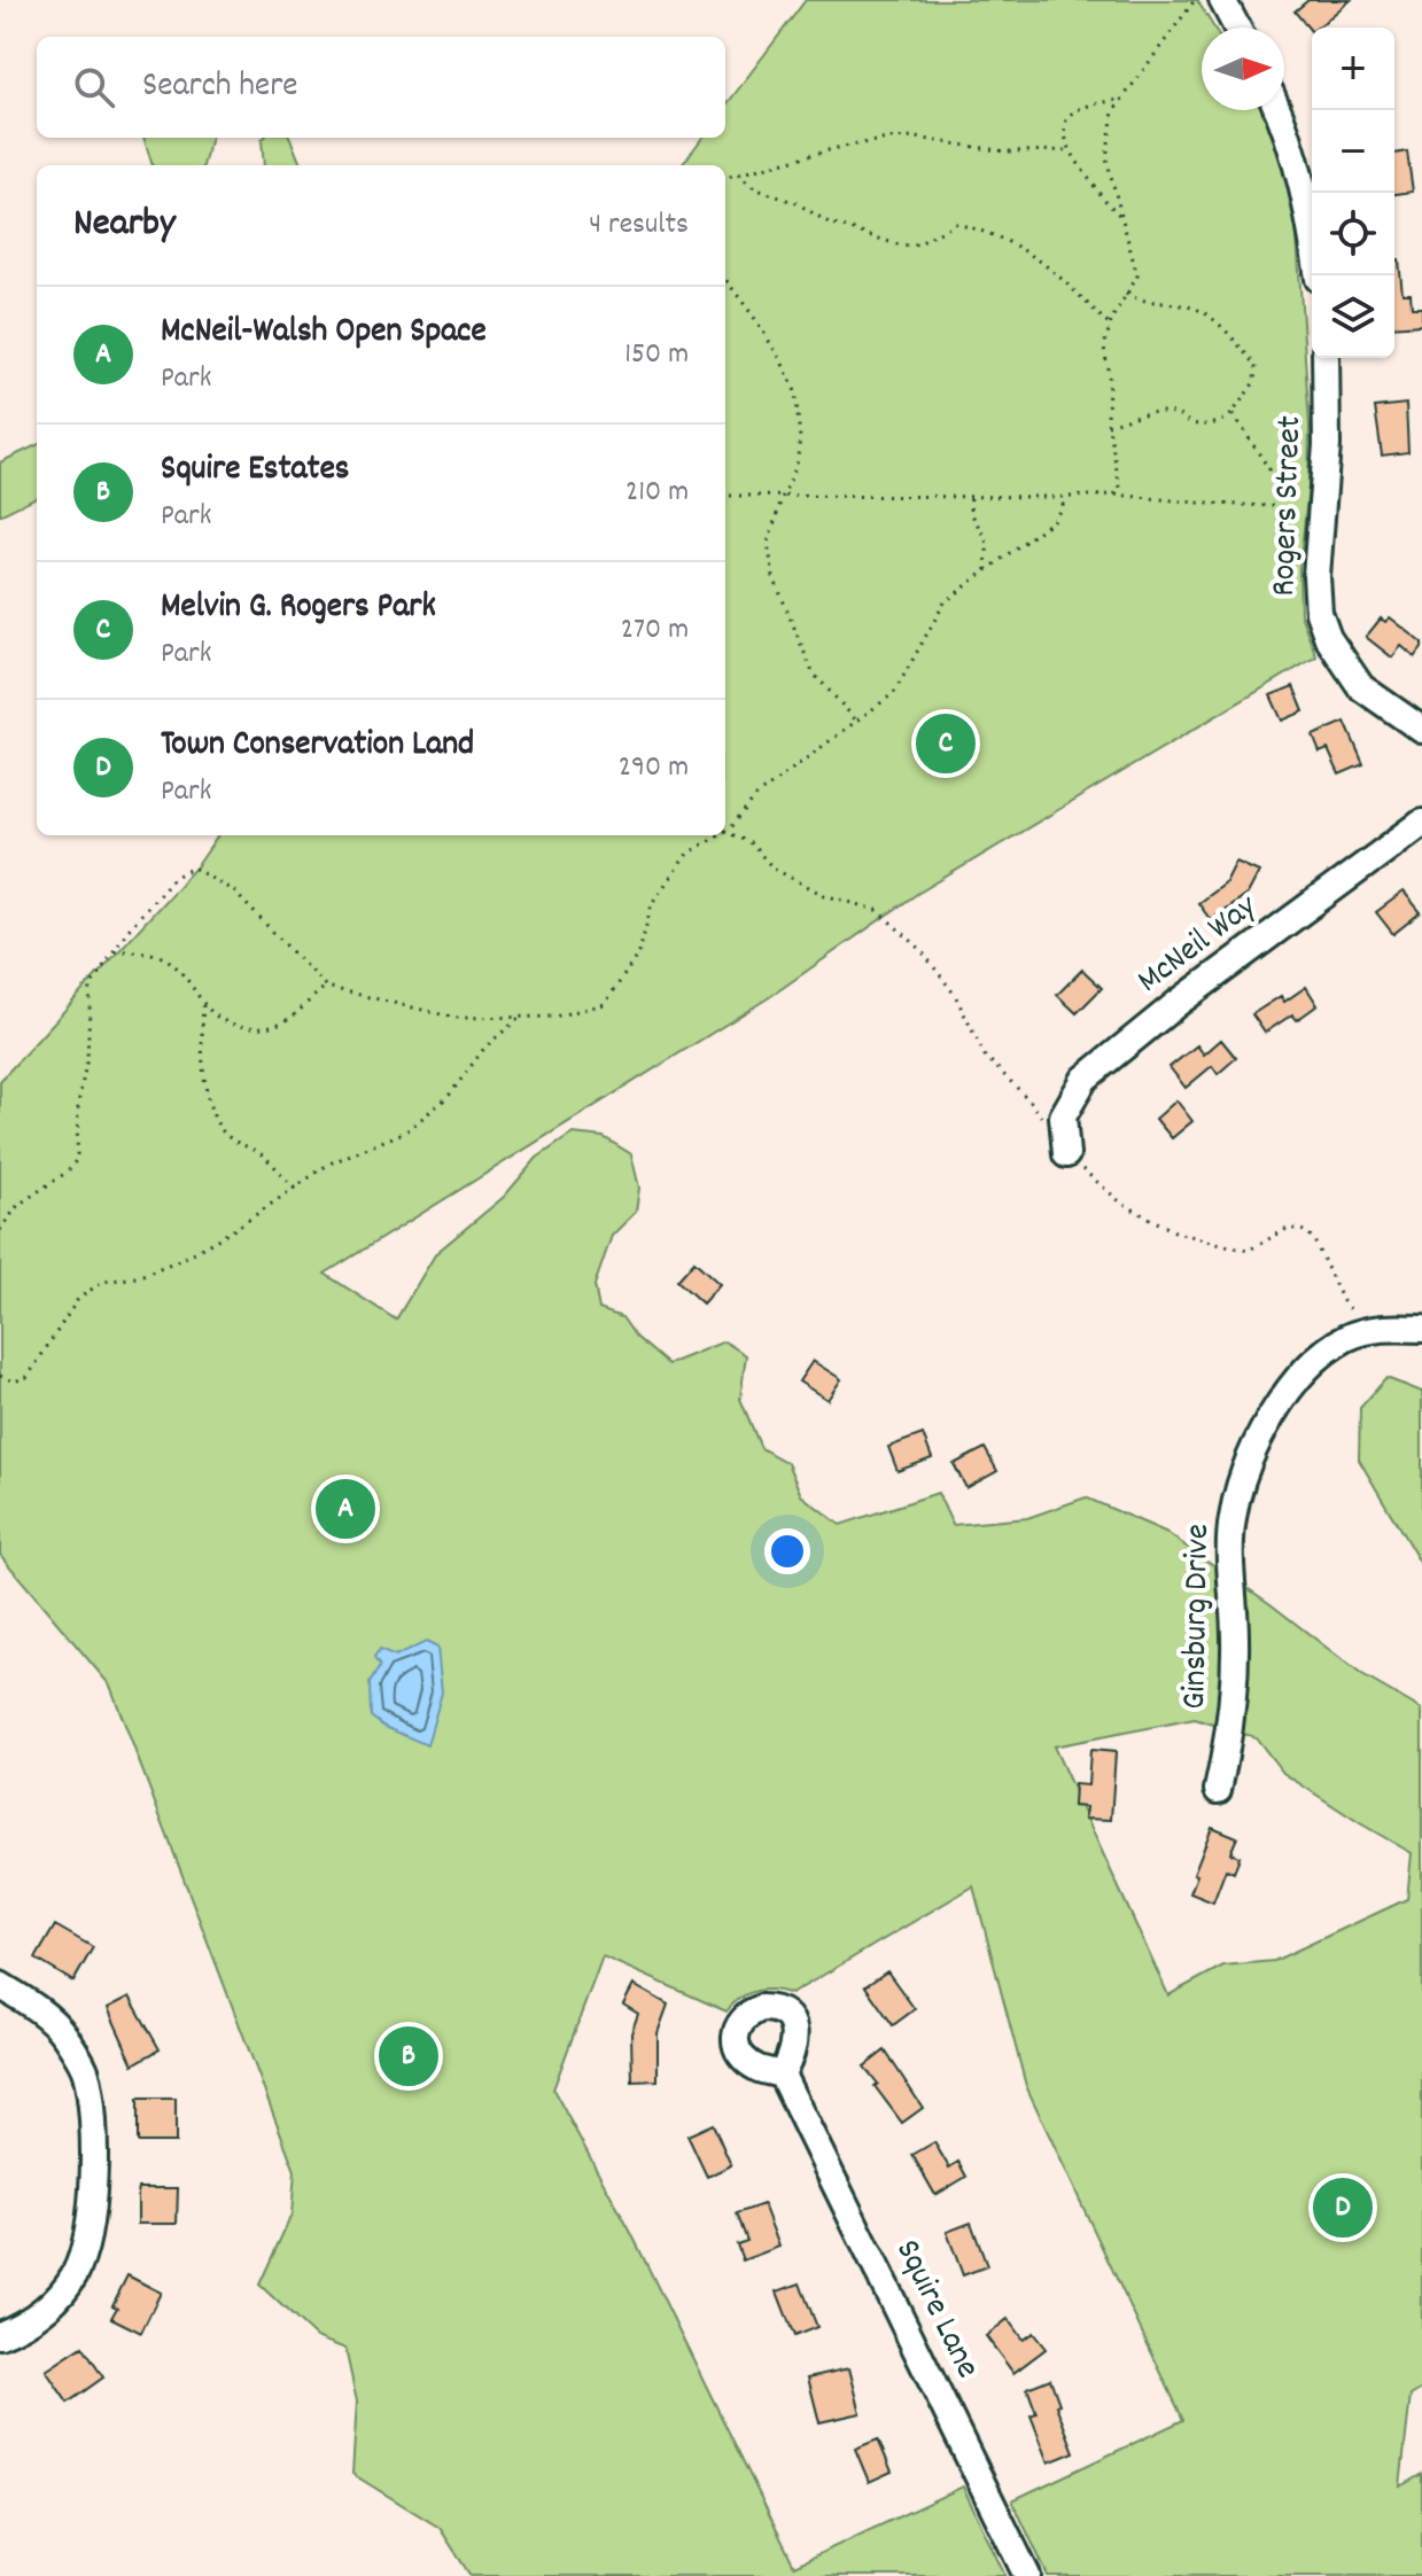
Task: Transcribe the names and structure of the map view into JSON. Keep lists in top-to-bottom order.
{
  "streets": {
    "street": [
      "Rogers Street",
      "McNeil Way",
      "Ginsburg Drive",
      "Squire Lane"
    ]
  },
  "north": "right",
  "page": {
    "map_buttons": ["+", "−"],
    "search": "Search here",
    "heading": ["Nearby", "4 results"],
    "list": [
      {
        "mark": "A",
        "name": "McNeil-Walsh Open Space",
        "note": "Park",
        "value": "150 m"
      },
      {
        "mark": "B",
        "name": "Squire Estates",
        "note": "Park",
        "value": "210 m"
      },
      {
        "mark": "C",
        "name": "Melvin G. Rogers Park",
        "note": "Park",
        "value": "270 m"
      },
      {
        "mark": "D",
        "name": "Town Conservation Land",
        "note": "Park",
        "value": "290 m"
      }
    ],
    "pins": [
      "C",
      "A",
      "B",
      "D"
    ]
  }
}
